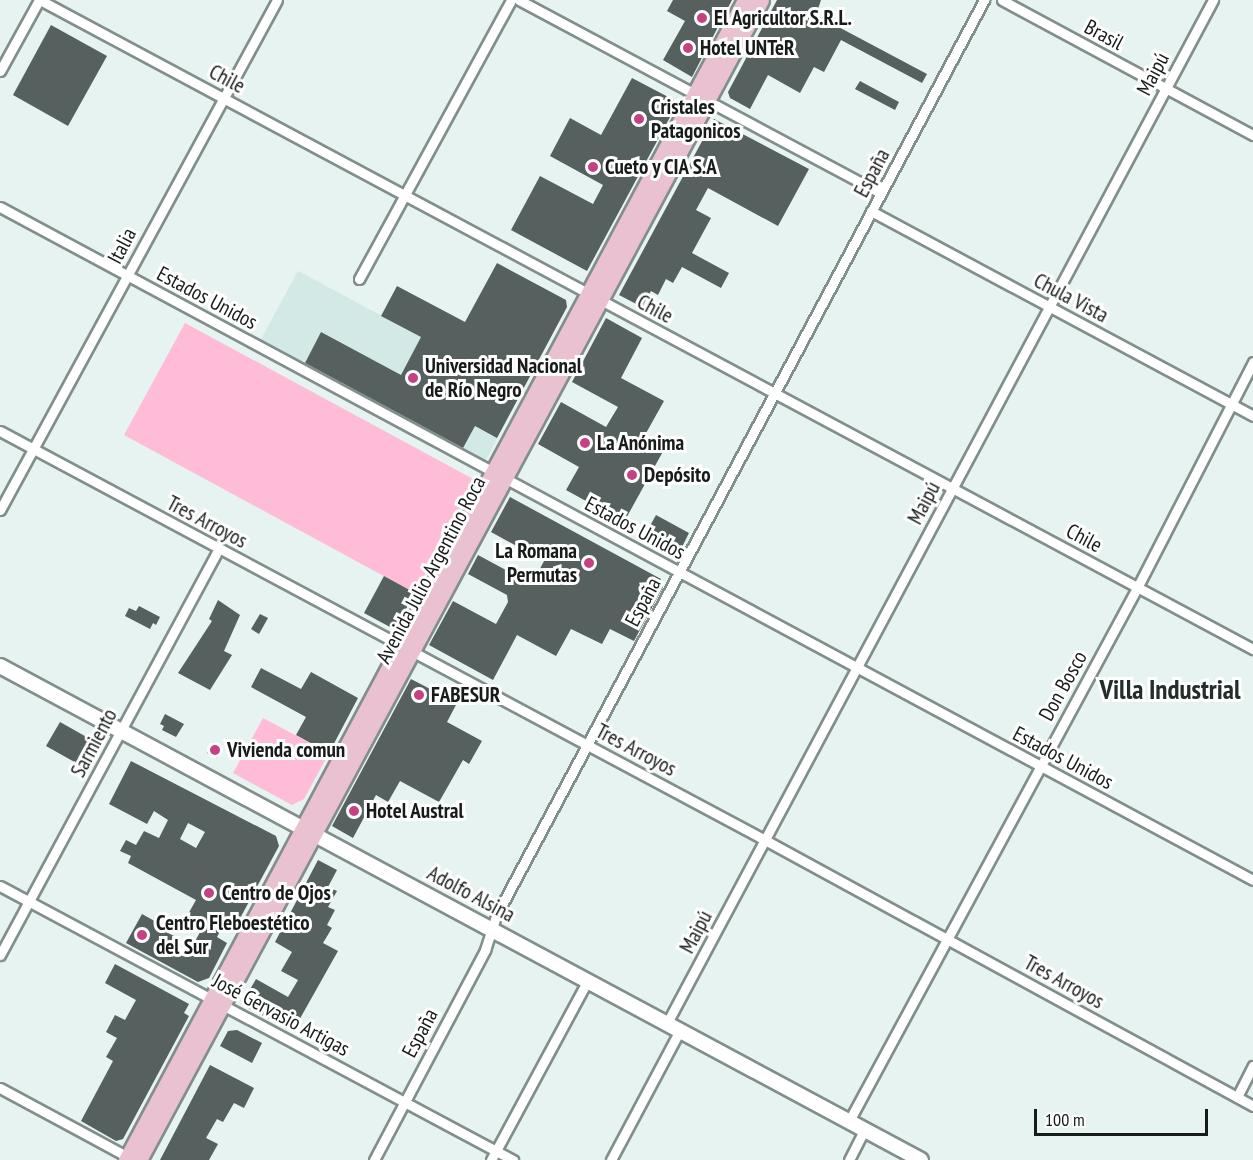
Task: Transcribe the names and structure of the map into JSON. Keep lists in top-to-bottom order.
{
  "streets": {
    "main road": ["Avenida Julio Argentino Roca", "Adolfo Alsina"],
    "street": [
      "Brasil",
      "Maipú",
      "Chile",
      "España",
      "Italia",
      "Estados Unidos",
      "Chula Vista",
      "Tres Arroyos",
      "Don Bosco",
      "Sarmiento",
      "José Gervasio Artigas"
    ]
  },
  "crossings": [
    ["Brasil", "Maipú"],
    ["Maipú", "Chile"],
    ["Maipú", "Estados Unidos"],
    ["Maipú", "Chula Vista"],
    ["Maipú", "Tres Arroyos"],
    ["Maipú", "Adolfo Alsina"],
    ["Chile", "España"],
    ["Chile", "Italia"],
    ["Chile", "Avenida Julio Argentino Roca"],
    ["Chile", "Don Bosco"],
    ["España", "Estados Unidos"],
    ["España", "Chula Vista"],
    ["España", "Tres Arroyos"],
    ["España", "Adolfo Alsina"],
    ["España", "José Gervasio Artigas"],
    ["Italia", "Estados Unidos"],
    ["Italia", "Tres Arroyos"],
    ["Estados Unidos", "Avenida Julio Argentino Roca"],
    ["Estados Unidos", "Don Bosco"],
    ["Chula Vista", "Don Bosco"],
    ["Tres Arroyos", "Avenida Julio Argentino Roca"],
    ["Tres Arroyos", "Don Bosco"],
    ["Tres Arroyos", "Sarmiento"],
    ["Avenida Julio Argentino Roca", "Adolfo Alsina"],
    ["Avenida Julio Argentino Roca", "José Gervasio Artigas"],
    ["Don Bosco", "Adolfo Alsina"],
    ["Sarmiento", "Adolfo Alsina"],
    ["Sarmiento", "José Gervasio Artigas"]
  ],
  "districts": ["Villa Industrial"],
  "places": [
    "El Agricultor S.R.L.",
    "Hotel UNTeR",
    "Cristales Patagonicos",
    "Cueto y CIA S.A",
    "Universidad Nacional de Río Negro",
    "La Anónima",
    "Depósito",
    "La Romana Permutas",
    "FABESUR",
    "Vivienda comun",
    "Hotel Austral",
    "Centro de Ojos",
    "Centro Fleboestético del Sur"
  ],
  "scale_bar": "100 m"
}
